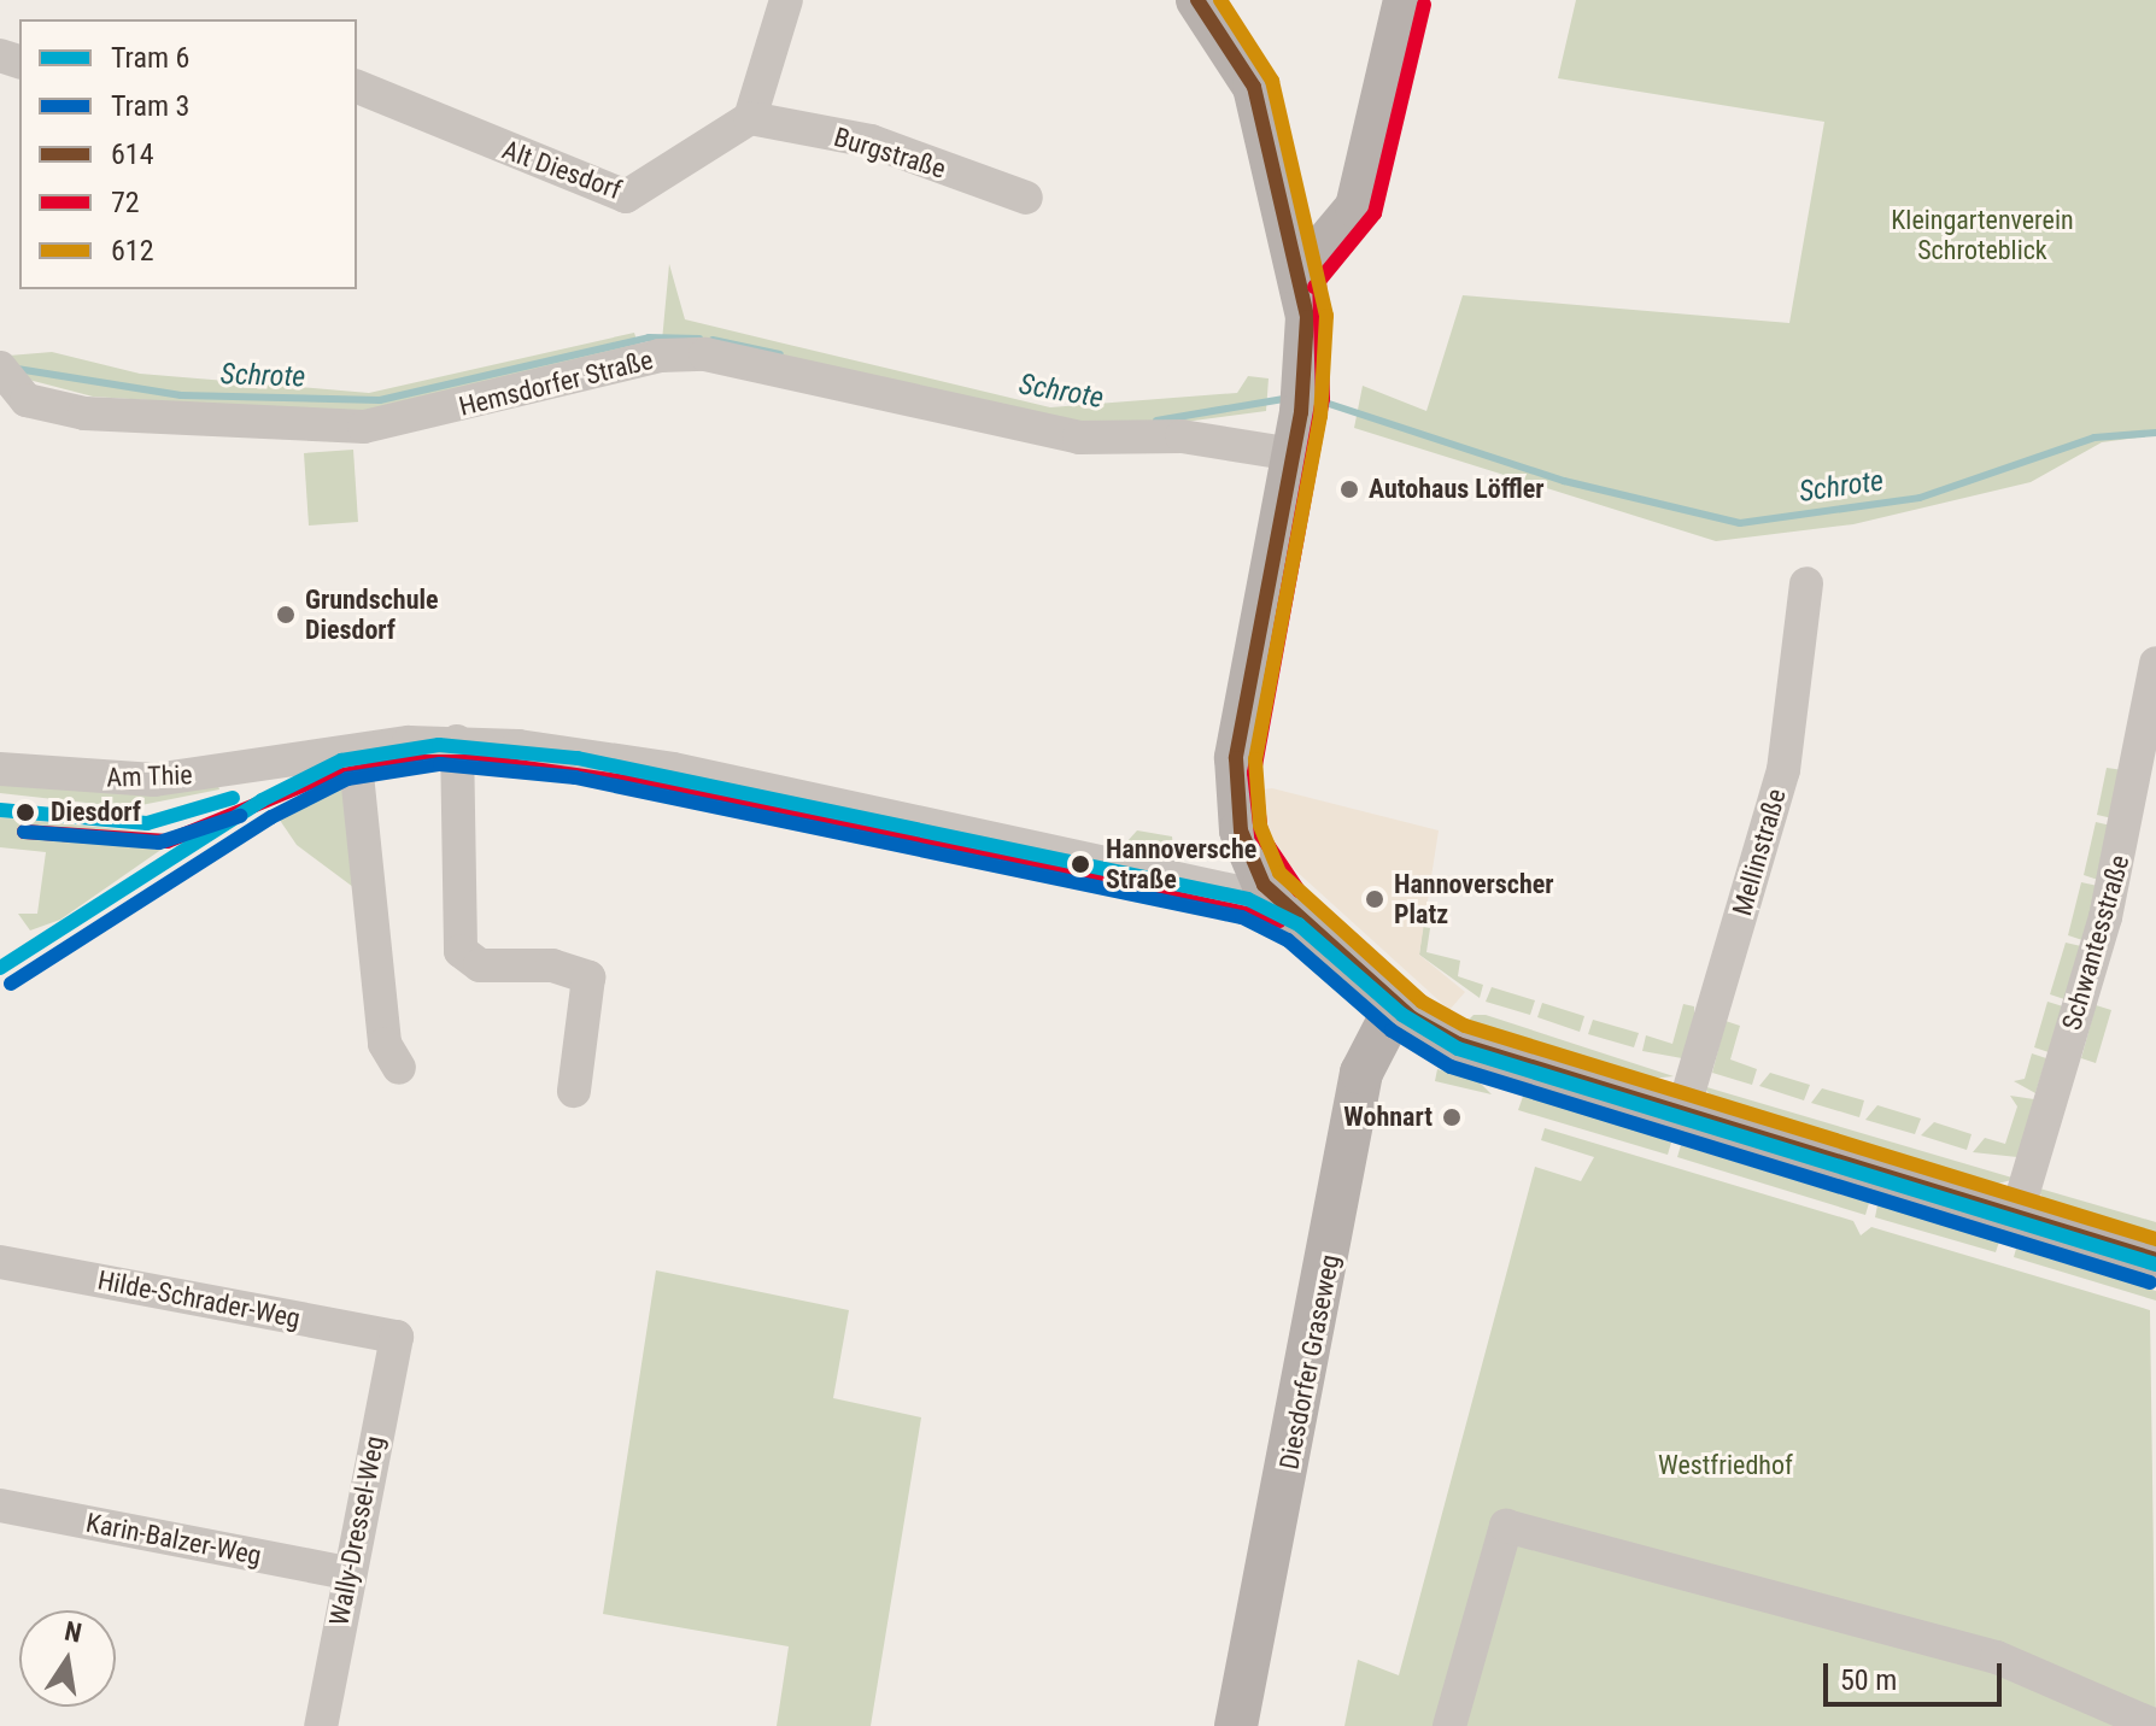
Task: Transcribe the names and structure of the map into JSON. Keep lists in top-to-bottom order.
{
  "streets": {
    "main road": ["Diesdorfer Graseweg"],
    "street": [
      "Burgstraße",
      "Alt Diesdorf",
      "Hemsdorfer Straße",
      "Am Thie",
      "Mellinstraße",
      "Schwantesstraße",
      "Hilde-Schrader-Weg",
      "Wally-Dressel-Weg",
      "Karin-Balzer-Weg"
    ]
  },
  "crossings": [
    ["Burgstraße", "Alt Diesdorf"],
    ["Hilde-Schrader-Weg", "Wally-Dressel-Weg"],
    ["Wally-Dressel-Weg", "Karin-Balzer-Weg"]
  ],
  "water": ["Schrote"],
  "parks": ["Kleingartenverein Schroteblick", "Westfriedhof"],
  "places": [
    "Autohaus Löffler",
    "Grundschule Diesdorf",
    "Diesdorf",
    "Hannoversche Straße",
    "Hannoverscher Platz",
    "Wohnart"
  ],
  "lines": [
    "transit line 614",
    "transit line 612",
    "transit line 72",
    "tram line 6",
    "tram line 3"
  ],
  "legend": [
    "Tram 6",
    "Tram 3",
    "614",
    "72",
    "612"
  ],
  "scale_bar": "50 m",
  "north": "top"
}
